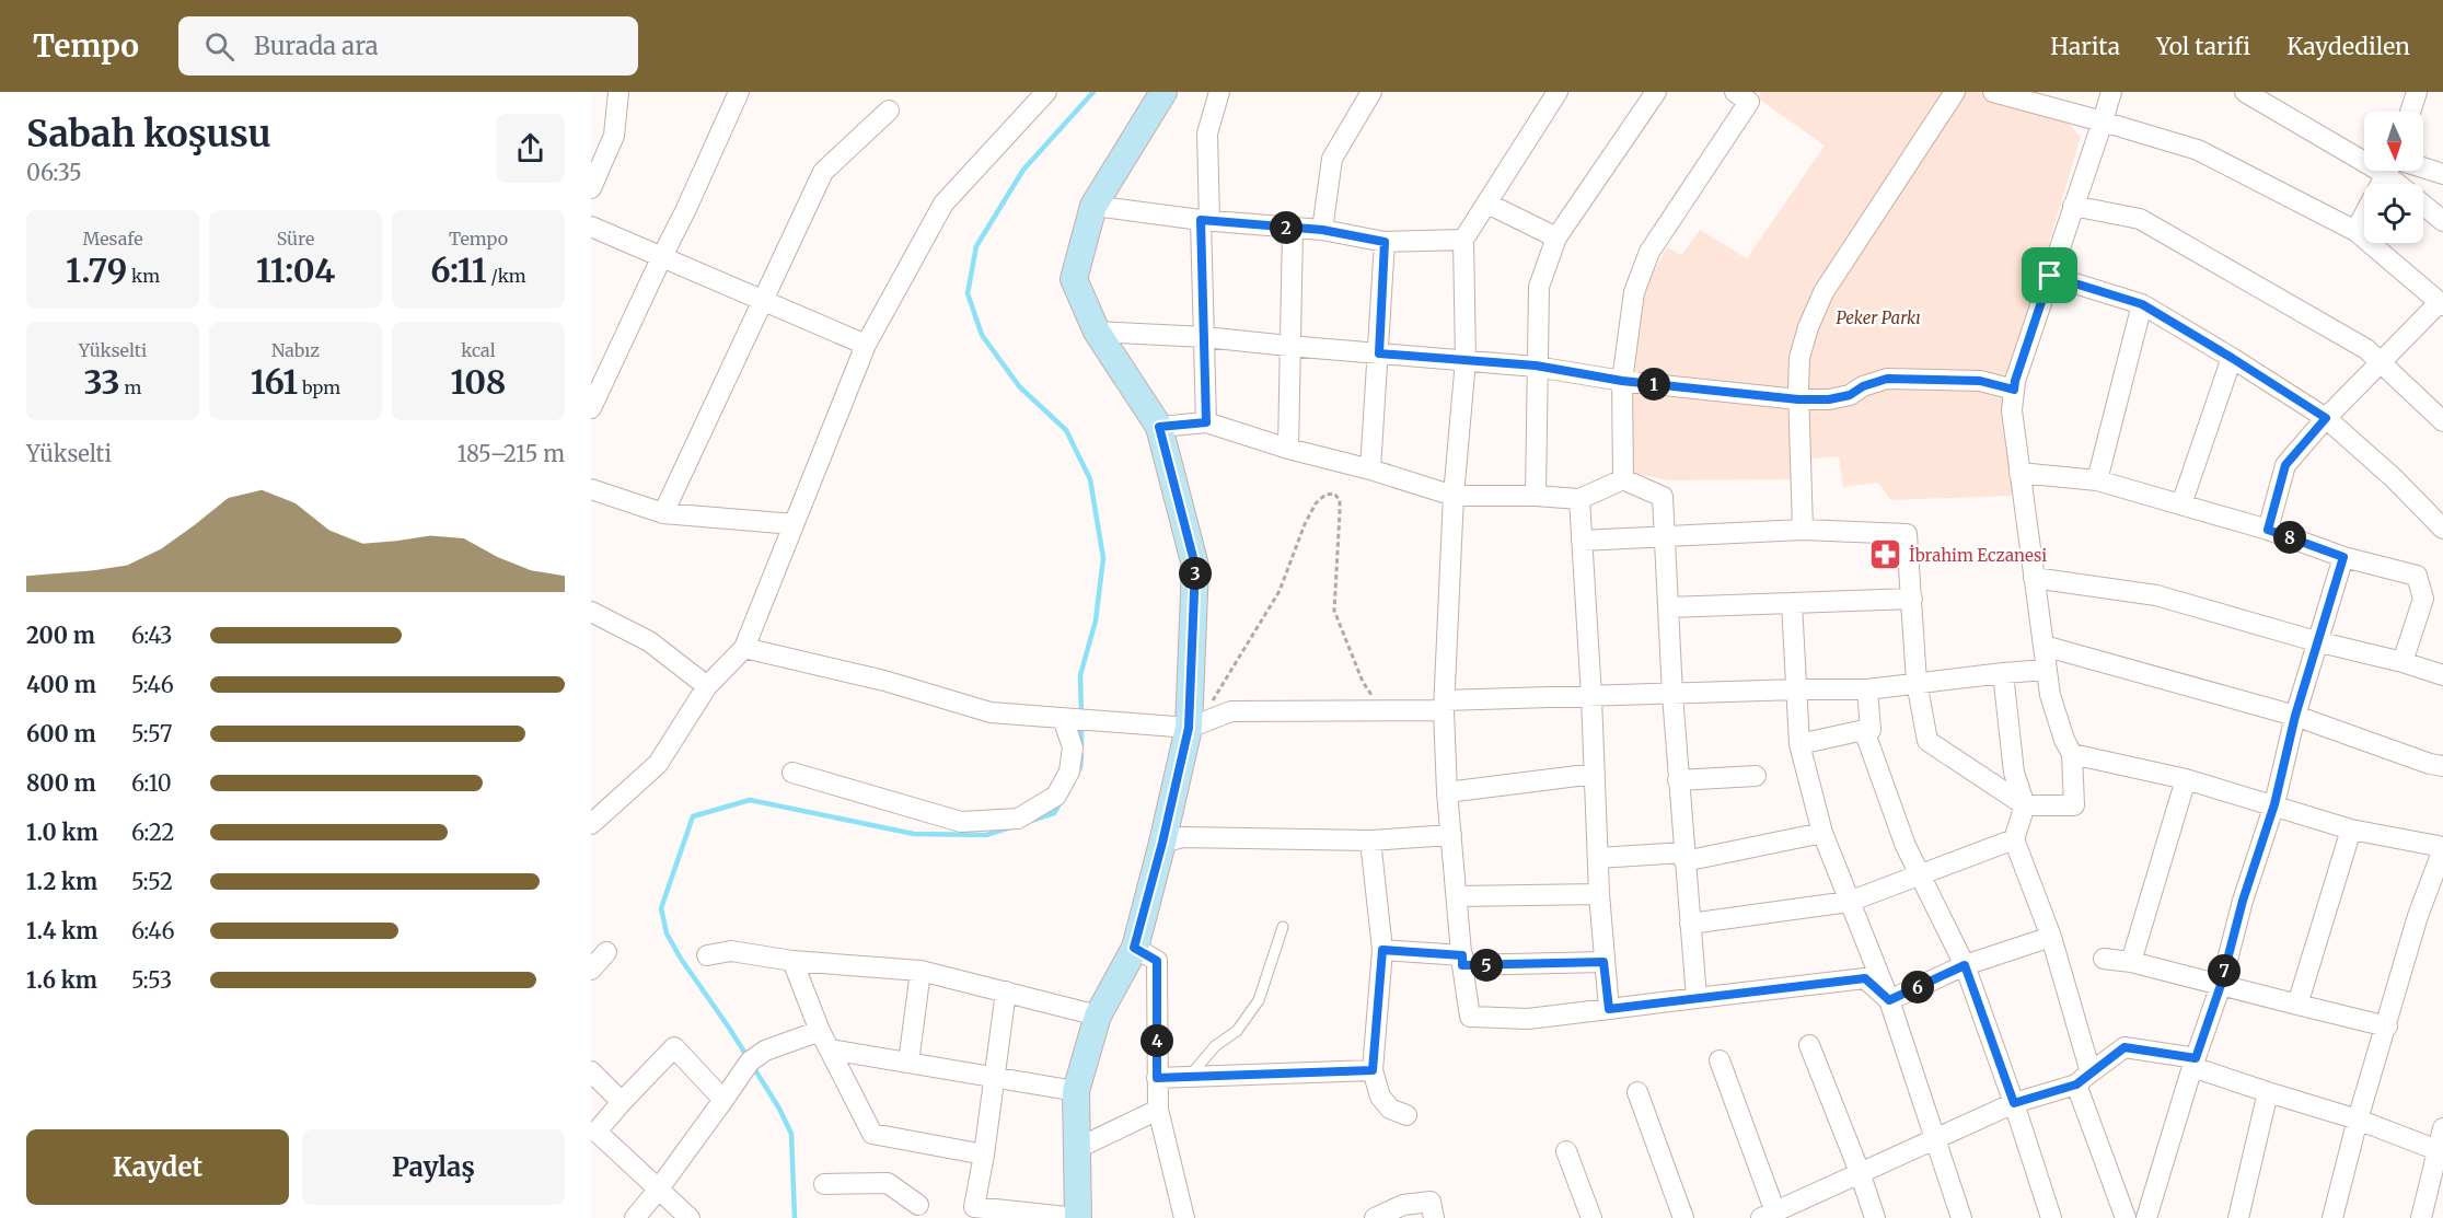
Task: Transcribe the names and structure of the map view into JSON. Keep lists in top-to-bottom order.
{
  "parks": ["Peker Parkı"],
  "places": {
    "pharmacy": ["İbrahim Eczanesi"]
  },
  "north": "bottom",
  "page": {
    "header": "Tempo",
    "search": "Burada ara",
    "nav": ["Harita", "Yol tarifi", "Kaydedilen"],
    "heading": ["Sabah koşusu", "06:35"],
    "stats": [
      ["Mesafe", "1.79 km"],
      ["Süre", "11:04"],
      ["Tempo", "6:11 /km"],
      ["Yükselti", "33 m"],
      ["Nabız", "161 bpm"],
      ["kcal", "108"]
    ],
    "pins": [
      "2",
      "1",
      "8",
      "3",
      "5",
      "7",
      "6",
      "4"
    ],
    "chart": ["Yükselti", "185–215 m"],
    "list": [
      {
        "name": "200 m",
        "note": "6:43"
      },
      {
        "name": "400 m",
        "note": "5:46"
      },
      {
        "name": "600 m",
        "note": "5:57"
      },
      {
        "name": "800 m",
        "note": "6:10"
      },
      {
        "name": "1.0 km",
        "note": "6:22"
      },
      {
        "name": "1.2 km",
        "note": "5:52"
      },
      {
        "name": "1.4 km",
        "note": "6:46"
      },
      {
        "name": "1.6 km",
        "note": "5:53"
      }
    ],
    "buttons": ["Kaydet", "Paylaş"]
  }
}
